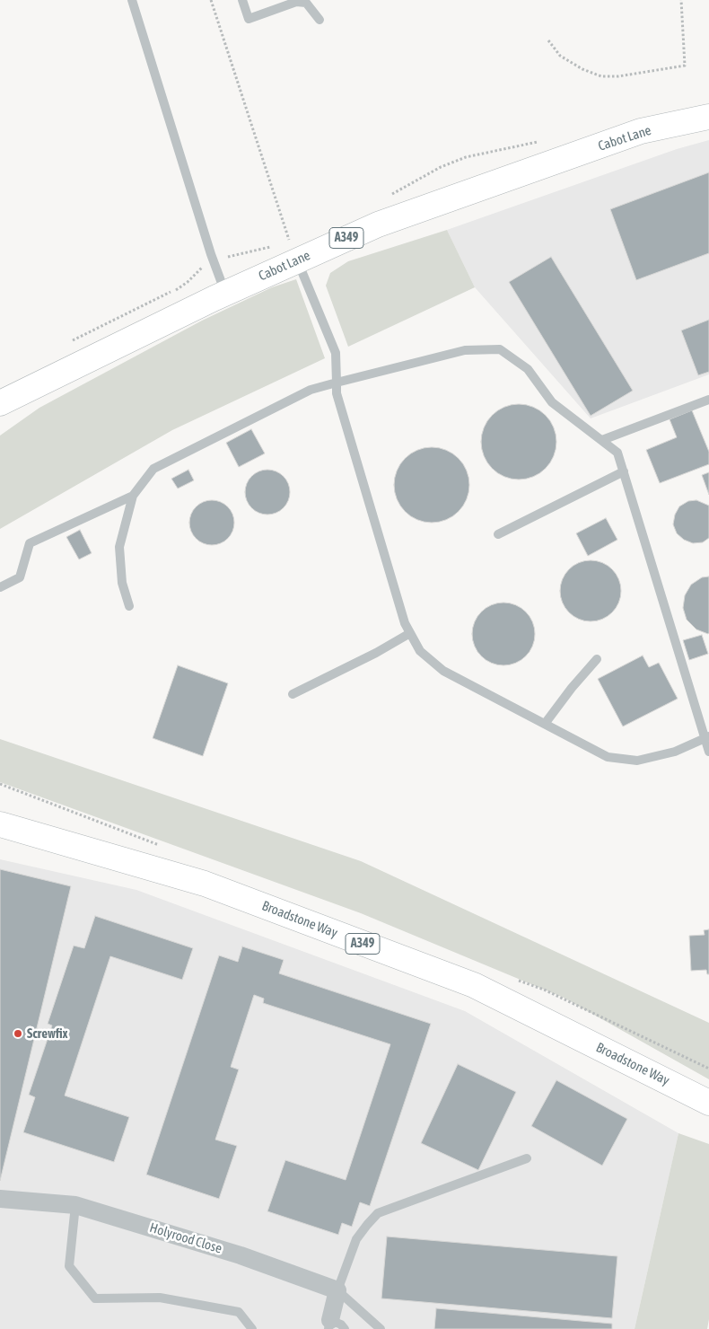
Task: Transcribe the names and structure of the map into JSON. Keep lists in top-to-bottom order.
{
  "streets": {
    "main road": ["Cabot Lane", "A349", "Broadstone Way"],
    "street": ["Holyrood Close"]
  },
  "places": ["Screwfix"]
}
